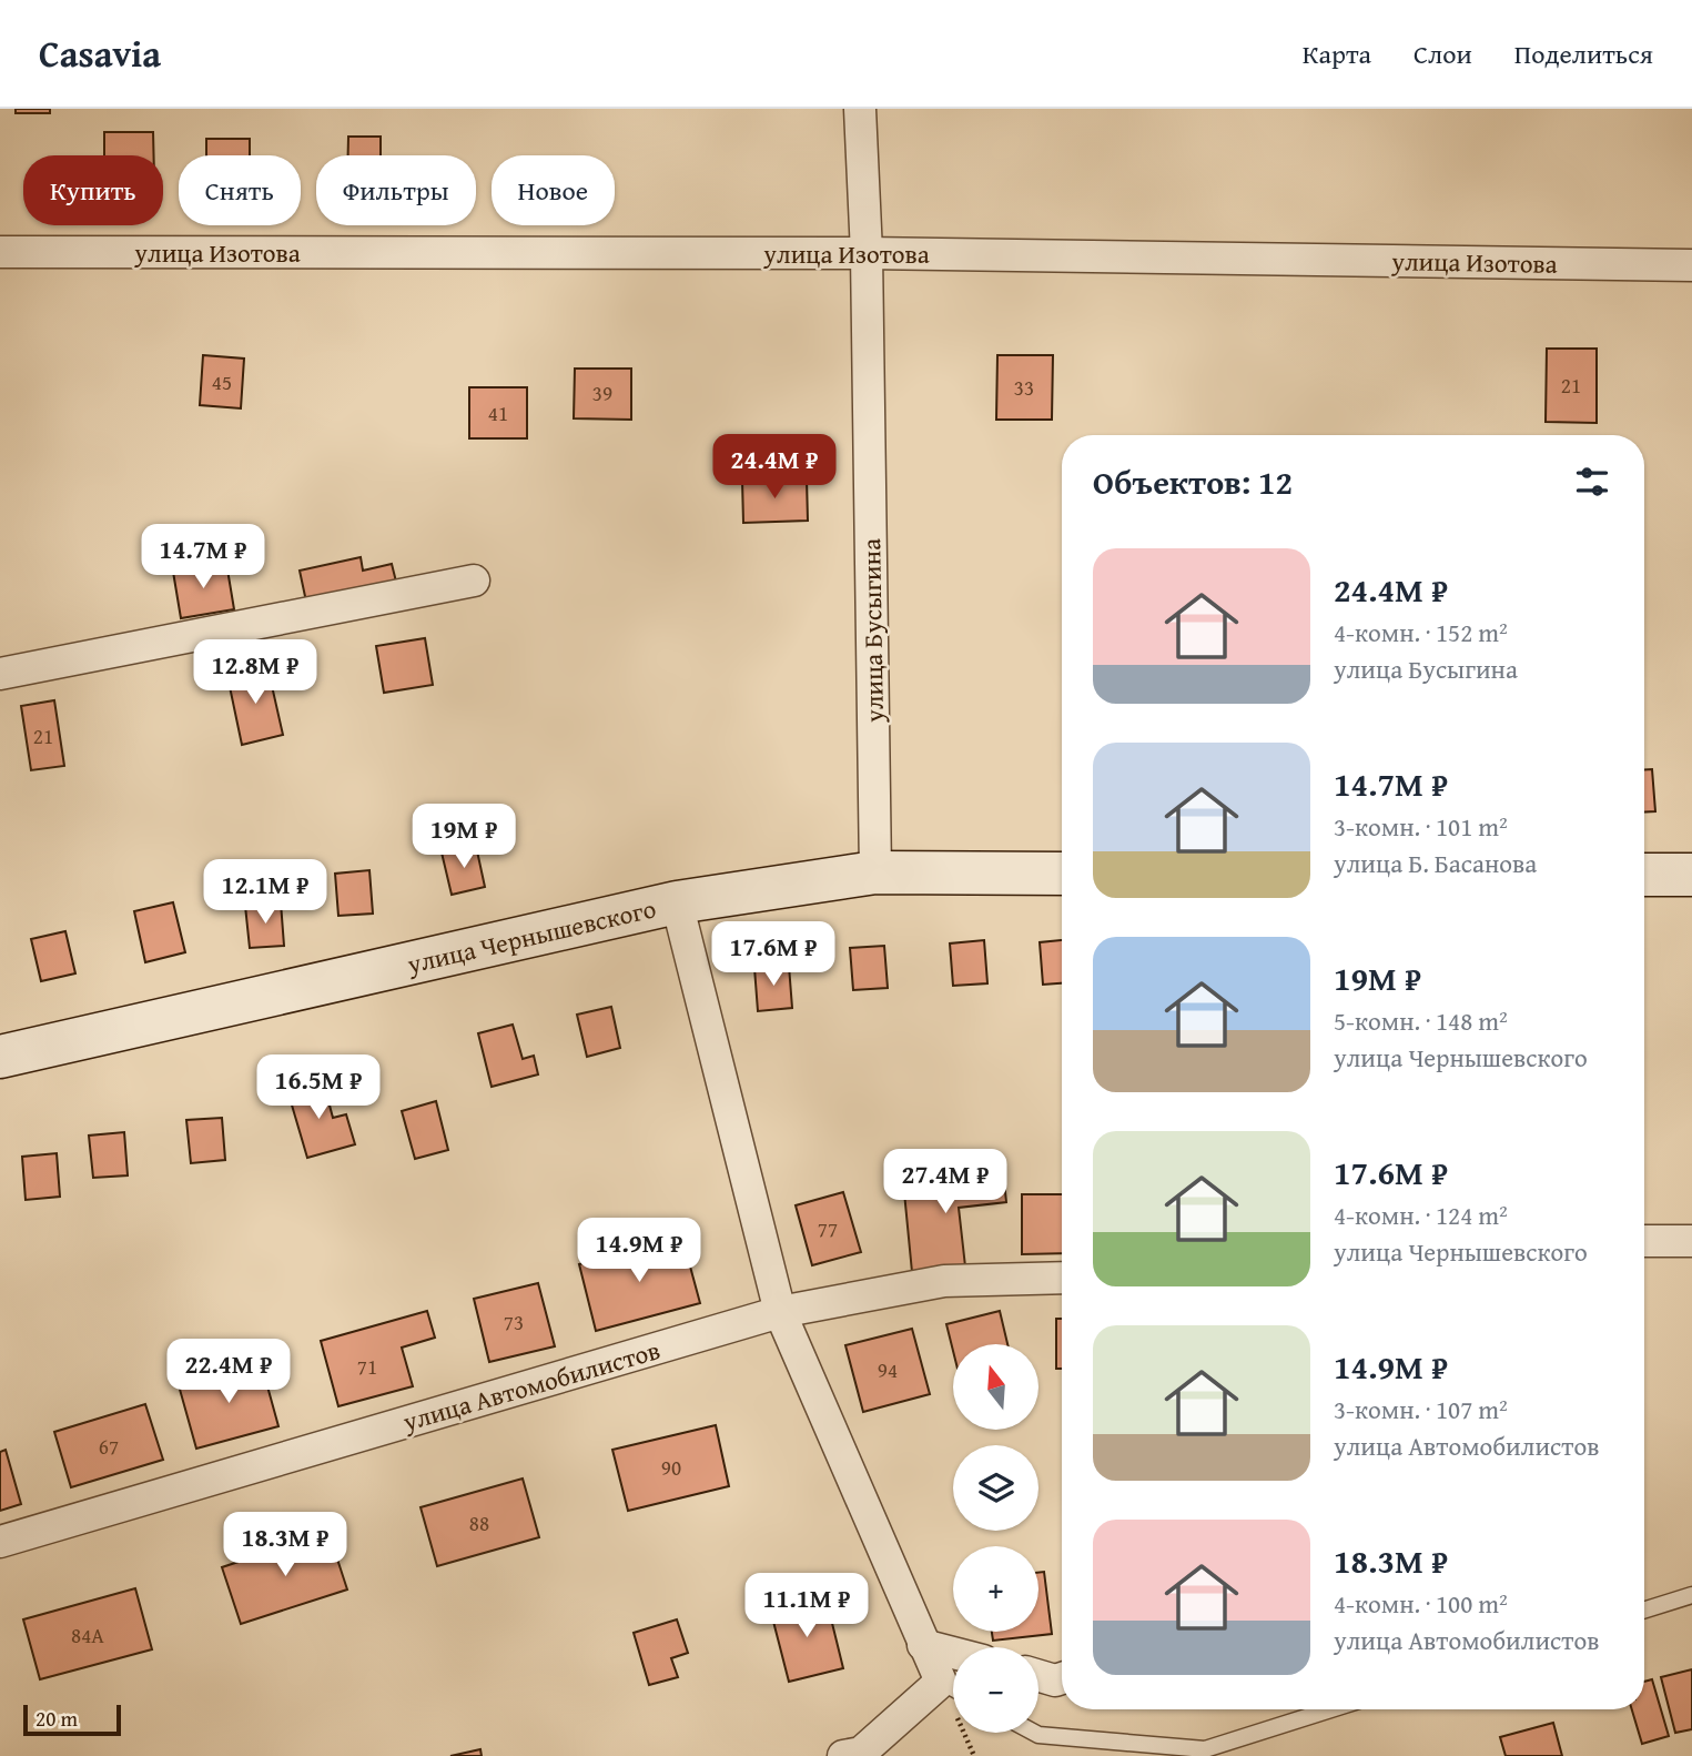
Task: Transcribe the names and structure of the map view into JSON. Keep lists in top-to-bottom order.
{
  "streets": {
    "street": [
      "улица Изотова",
      "улица Бусыгина",
      "улица Чернышевского",
      "улица Автомобилистов"
    ]
  },
  "crossings": [
    ["улица Изотова", "улица Бусыгина"],
    ["улица Бусыгина", "улица Чернышевского"]
  ],
  "house_numbers": [
    "45",
    "21",
    "33",
    "39",
    "41",
    "21",
    "77",
    "73",
    "71",
    "94",
    "67",
    "90",
    "88",
    "84А"
  ],
  "scale_bar": "20 m",
  "north": "top",
  "page": {
    "header": "Casavia",
    "nav": ["Карта", "Слои", "Поделиться"],
    "chip": [
      "Купить",
      "Снять",
      "Фильтры",
      "Новое"
    ],
    "price": [
      "24.4M ₽",
      "14.7M ₽",
      "12.8M ₽",
      "19M ₽",
      "12.1M ₽",
      "17.6M ₽",
      "16.5M ₽",
      "27.4M ₽",
      "14.9M ₽",
      "22.4M ₽",
      "18.3M ₽",
      "11.1M ₽"
    ],
    "heading": "Объектов: 12",
    "list": [
      {
        "name": "24.4M ₽",
        "note": "4-комн. · 152 m² · улица Бусыгина"
      },
      {
        "name": "14.7M ₽",
        "note": "3-комн. · 101 m² · улица Б. Басанова"
      },
      {
        "name": "19M ₽",
        "note": "5-комн. · 148 m² · улица Чернышевского"
      },
      {
        "name": "17.6M ₽",
        "note": "4-комн. · 124 m² · улица Чернышевского"
      },
      {
        "name": "14.9M ₽",
        "note": "3-комн. · 107 m² · улица Автомобилистов"
      },
      {
        "name": "18.3M ₽",
        "note": "4-комн. · 100 m² · улица Автомобилистов"
      }
    ],
    "map_buttons": ["+", "−"],
    "scale": "20 m"
  }
}
